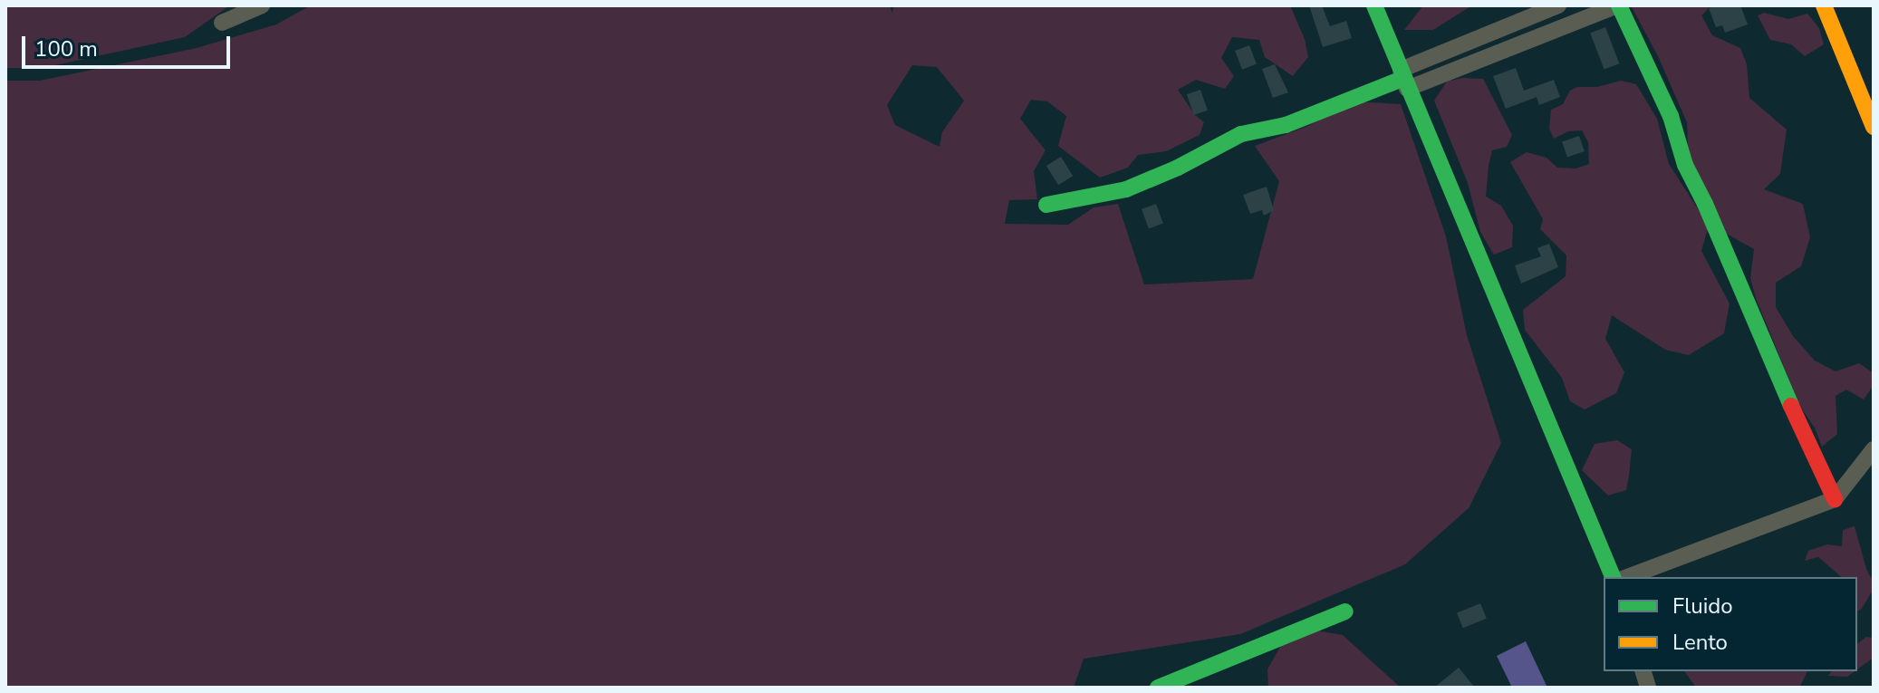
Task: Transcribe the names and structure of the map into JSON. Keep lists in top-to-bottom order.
{
  "legend": ["Fluido", "Lento"],
  "scale_bar": "100 m"
}
